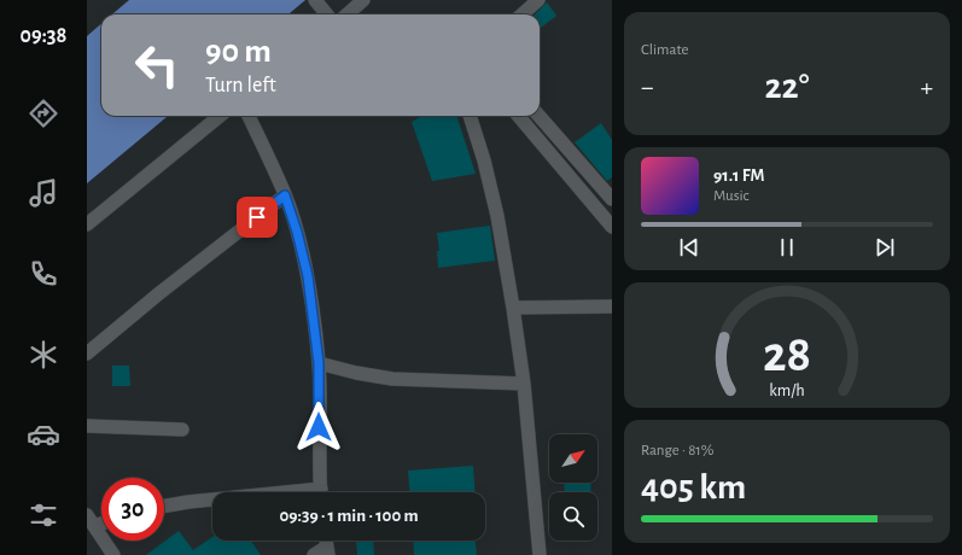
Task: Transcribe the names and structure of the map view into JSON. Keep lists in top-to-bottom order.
{
  "north": "top right",
  "page": {
    "tabs": "09:38",
    "tile": [
      "Climate",
      ["Range · 81%", "405 km"]
    ],
    "turn": ["90 m", "Turn left"],
    "heat": ["−", "22°", "+"],
    "song": ["91.1 FM", "Music"],
    "limit": "30",
    "trip": "09:39 · 1 min · 100 m",
    "gauge": ["28", "km/h"]
  }
}
